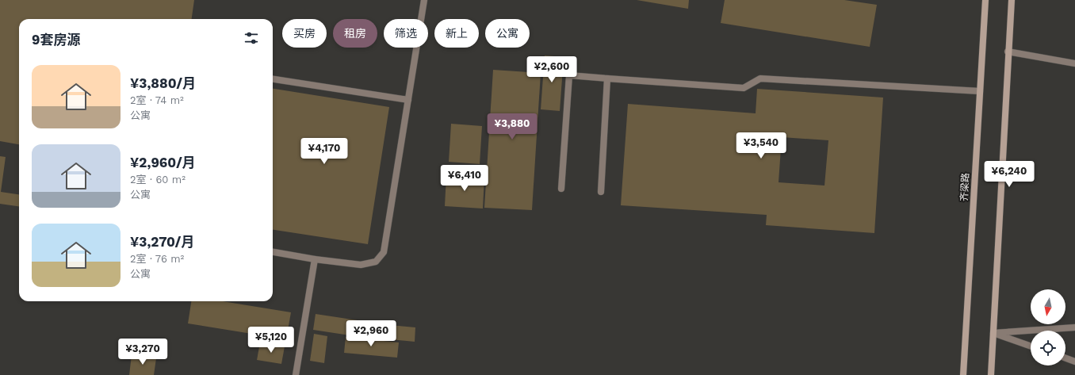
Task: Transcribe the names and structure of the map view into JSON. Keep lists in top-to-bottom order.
{
  "streets": {
    "main road": ["齐梁路"]
  },
  "north": "bottom",
  "page": {
    "chip": [
      "买房",
      "租房",
      "筛选",
      "新上",
      "公寓"
    ],
    "heading": "9套房源",
    "price": [
      "¥2,600",
      "¥3,880",
      "¥3,540",
      "¥4,170",
      "¥6,240",
      "¥6,410",
      "¥2,960",
      "¥5,120",
      "¥3,270"
    ],
    "list": [
      {
        "name": "¥3,880/月",
        "note": "2室 · 74 m² · 公寓"
      },
      {
        "name": "¥2,960/月",
        "note": "2室 · 60 m² · 公寓"
      },
      {
        "name": "¥3,270/月",
        "note": "2室 · 76 m² · 公寓"
      }
    ]
  }
}
